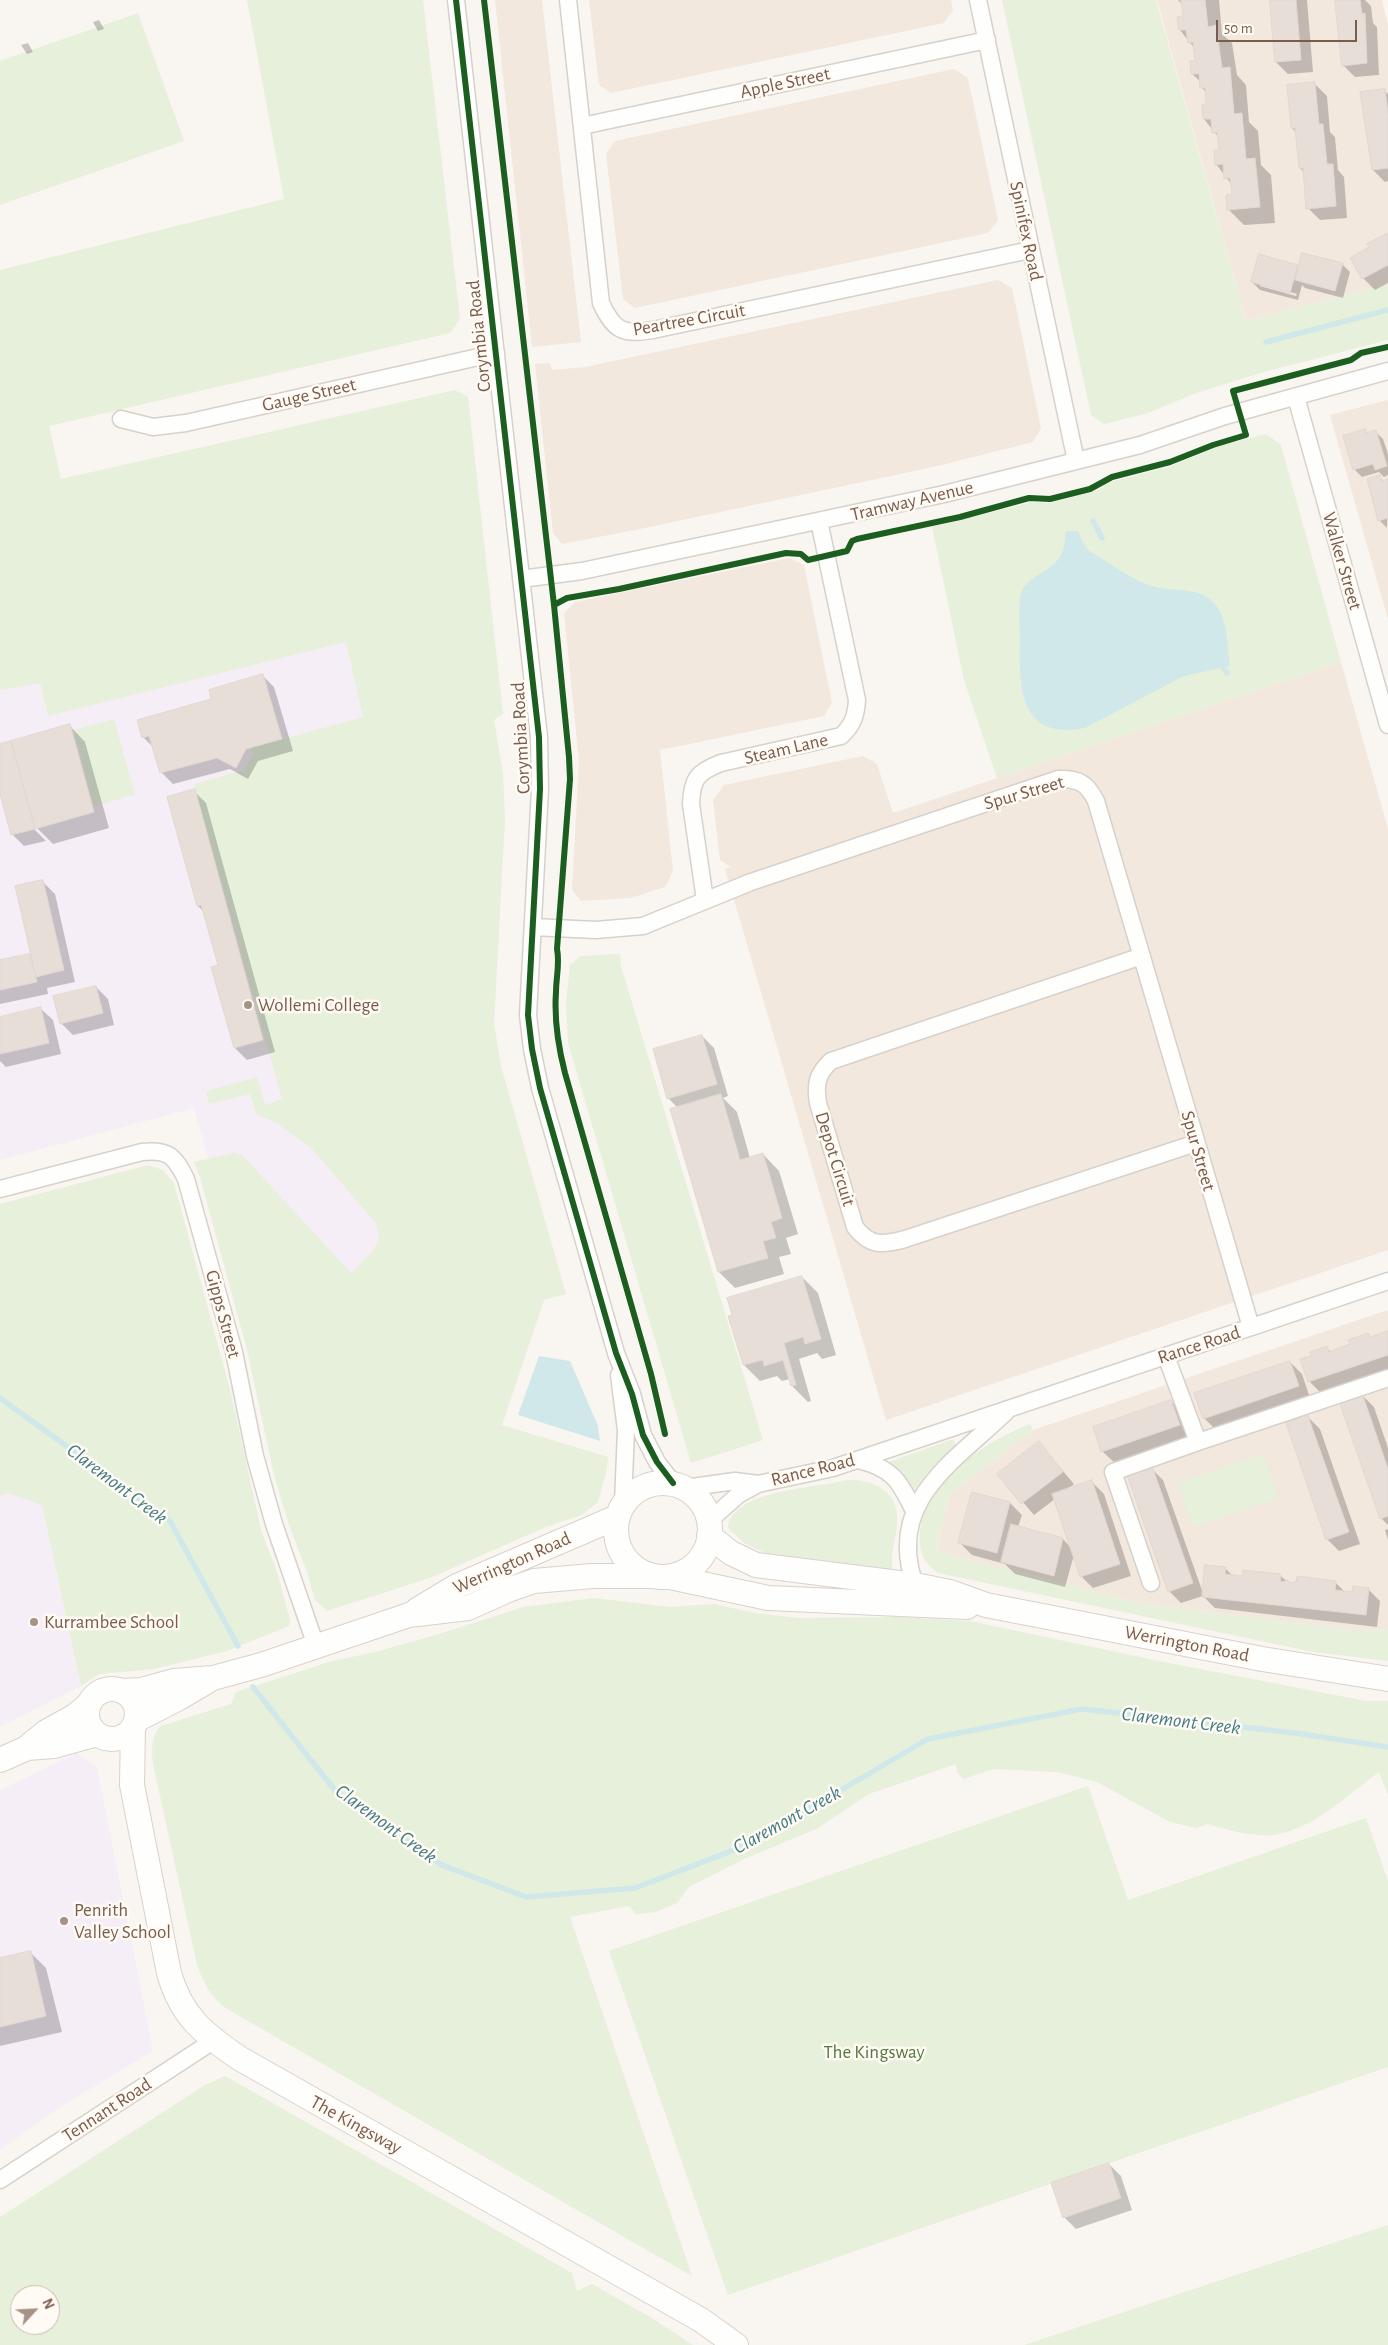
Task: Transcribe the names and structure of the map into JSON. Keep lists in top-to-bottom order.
{
  "streets": {
    "main road": ["Werrington Road", "The Kingsway"],
    "street": [
      "Apple Street",
      "Spinifex Road",
      "Peartree Circuit",
      "Corymbia Road",
      "Gauge Street",
      "Tramway Avenue",
      "Walker Street",
      "Steam Lane",
      "Spur Street",
      "Depot Circuit",
      "Gipps Street",
      "Rance Road",
      "Tennant Road"
    ]
  },
  "crossings": [
    ["Apple Street", "Spinifex Road"],
    ["Apple Street", "Peartree Circuit"],
    ["Spinifex Road", "Peartree Circuit"],
    ["Spinifex Road", "Tramway Avenue"],
    ["Corymbia Road", "Gauge Street"],
    ["Corymbia Road", "Tramway Avenue"],
    ["Corymbia Road", "Spur Street"],
    ["Corymbia Road", "Rance Road"],
    ["Corymbia Road", "Werrington Road"],
    ["Tramway Avenue", "Walker Street"],
    ["Tramway Avenue", "Steam Lane"],
    ["Steam Lane", "Spur Street"],
    ["Spur Street", "Depot Circuit"],
    ["Spur Street", "Rance Road"],
    ["Gipps Street", "Werrington Road"],
    ["Rance Road", "Werrington Road"],
    ["Werrington Road", "The Kingsway"],
    ["Tennant Road", "The Kingsway"]
  ],
  "water": ["Claremont Creek"],
  "parks": ["The Kingsway"],
  "places": ["Wollemi College", "Kurrambee School", "Penrith Valley School"],
  "scale_bar": "50 m",
  "north": "top right"
}
